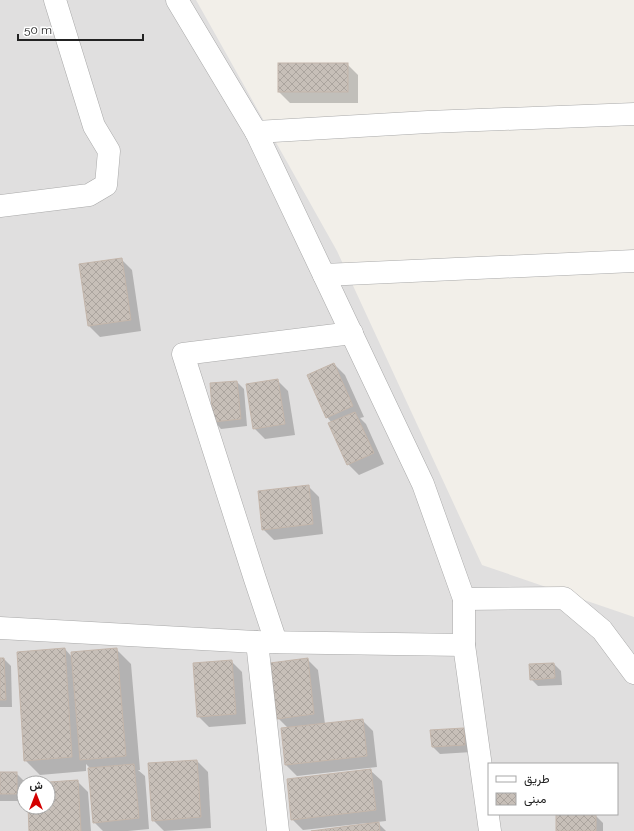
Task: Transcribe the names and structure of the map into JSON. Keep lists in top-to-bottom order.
{
  "legend": ["طريق", "مبنى"],
  "scale_bar": "50 m",
  "north": "top"
}
